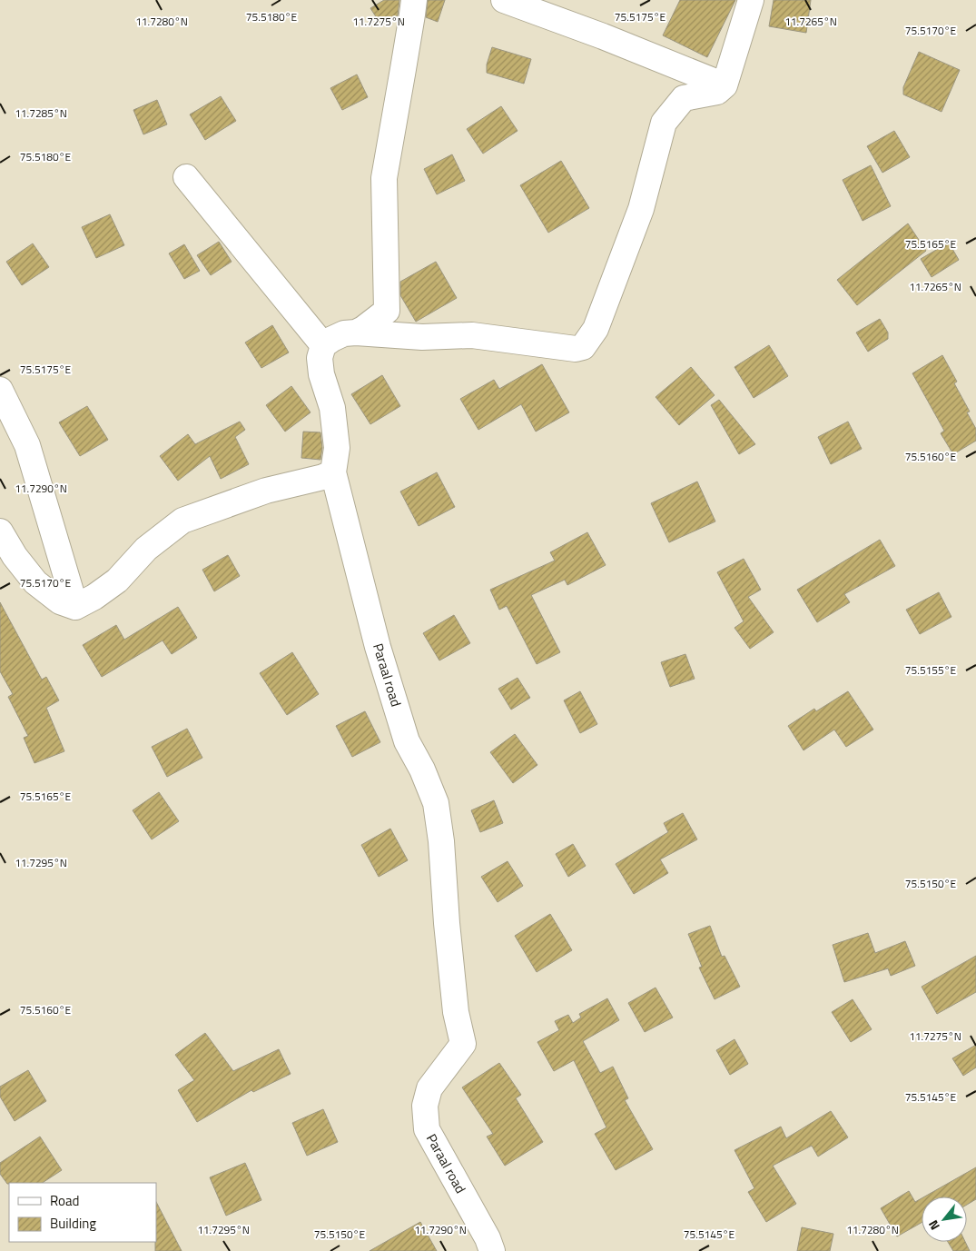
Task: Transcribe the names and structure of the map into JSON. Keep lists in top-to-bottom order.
{
  "streets": {
    "street": ["Paraal road"]
  },
  "legend": ["Road", "Building"],
  "north": "bottom left",
  "coordinates": [
    "75.5180°E",
    "75.5175°E",
    "11.7280°N",
    "11.7275°N",
    "11.7265°N",
    "75.5170°E",
    "11.7285°N",
    "75.5165°E",
    "75.5160°E",
    "11.7290°N",
    "75.5155°E",
    "11.7295°N",
    "75.5150°E",
    "75.5145°E"
  ]
}
